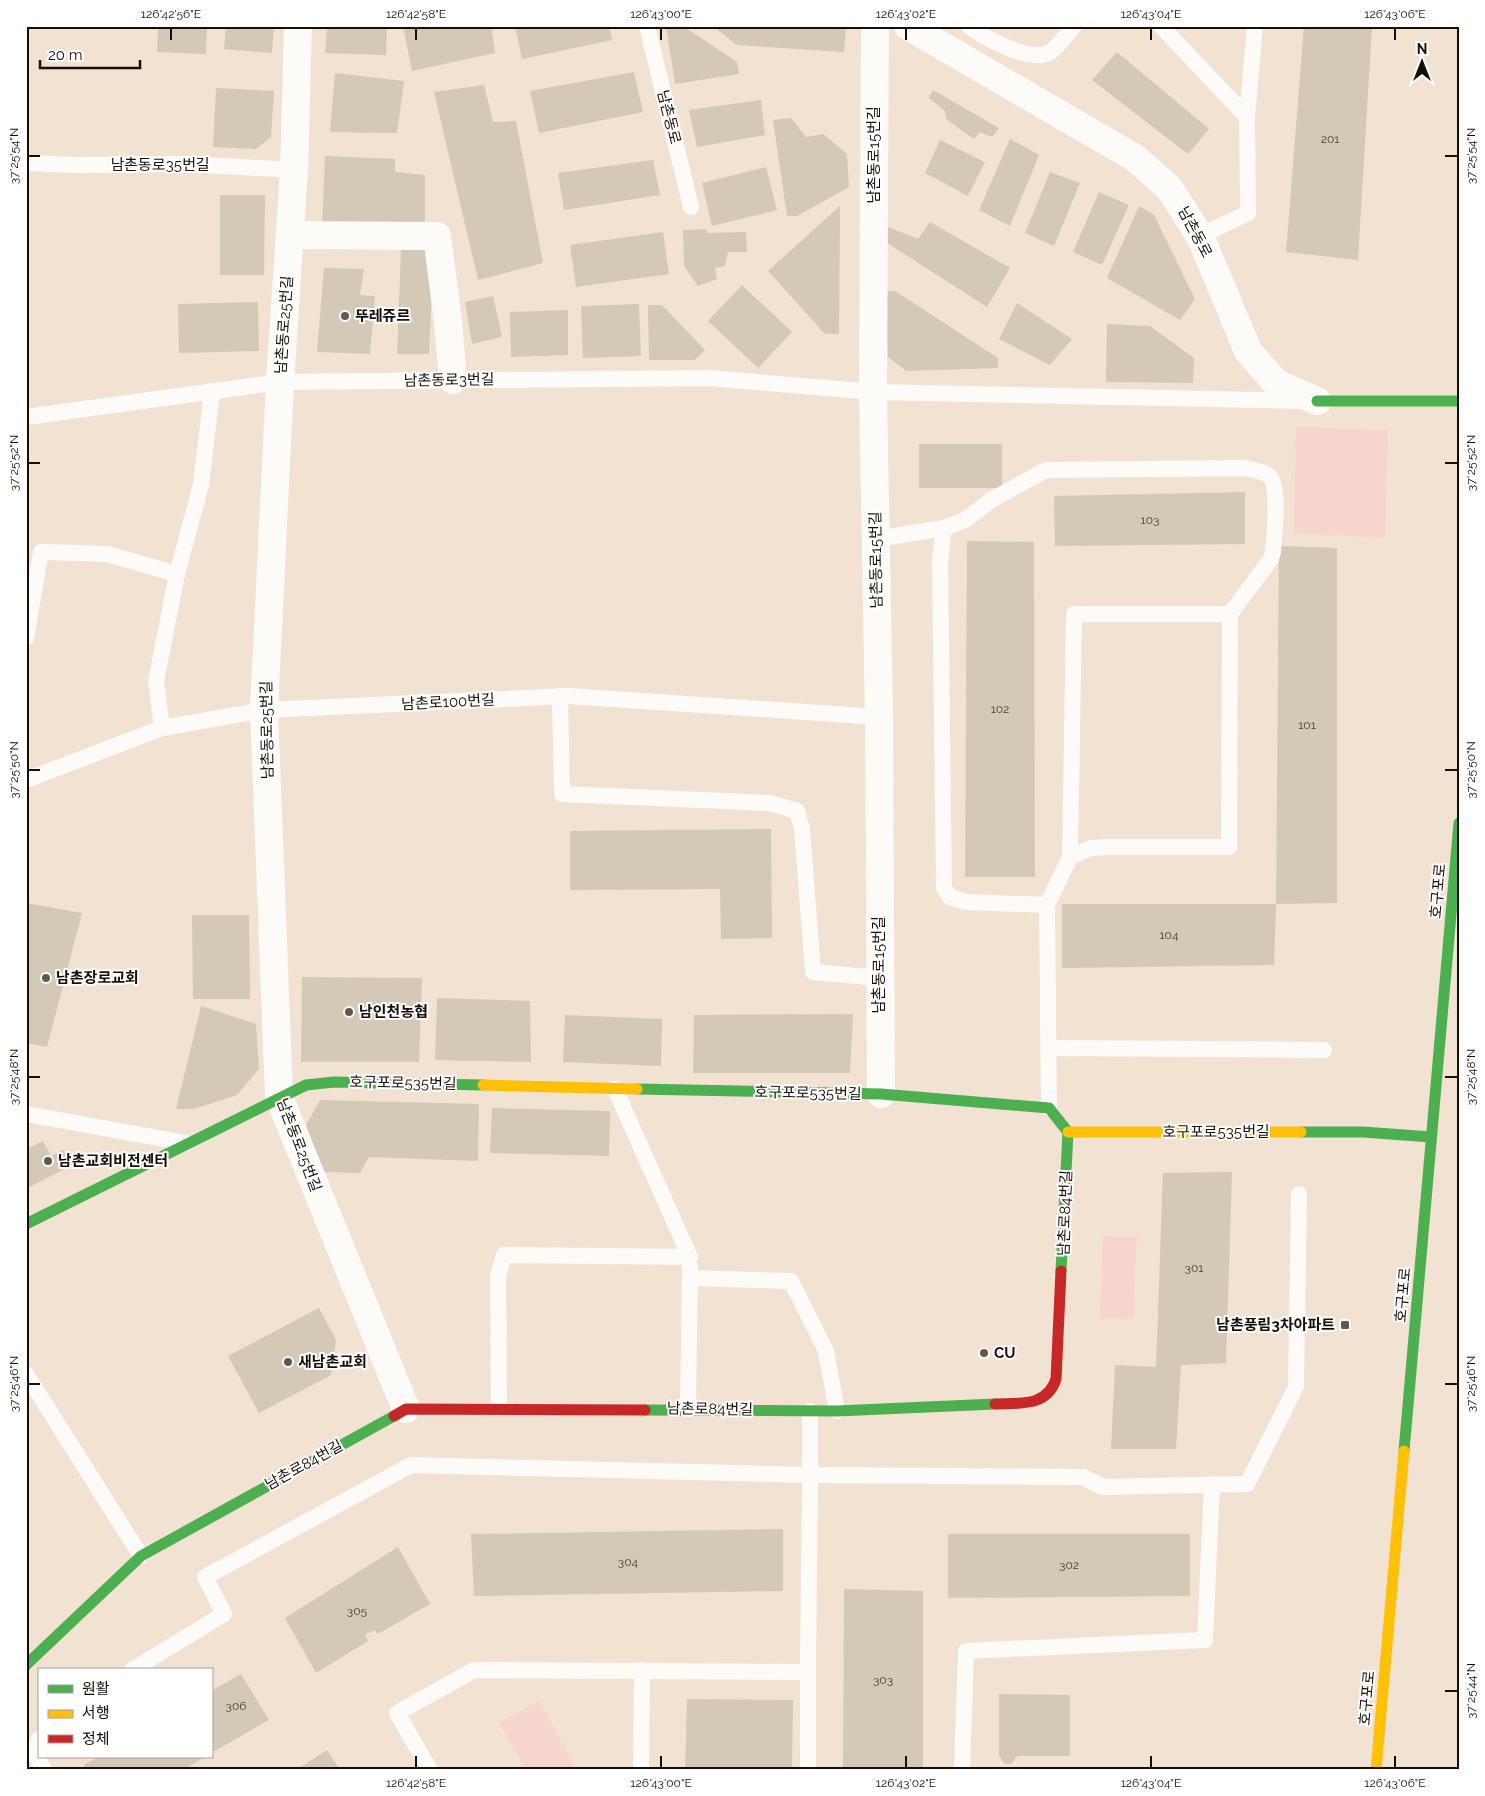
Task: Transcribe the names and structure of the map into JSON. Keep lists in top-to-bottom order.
{
  "streets": {
    "street": [
      "남촌동로",
      "남촌동로15번길",
      "남촌동로25번길",
      "호구포로",
      "호구포로535번길",
      "남촌로84번길"
    ],
    "lane": ["남촌동로35번길", "남촌동로3번길", "남촌로100번길"]
  },
  "crossings": [
    ["남촌동로", "남촌동로3번길"],
    ["남촌동로15번길", "남촌동로3번길"],
    ["남촌동로15번길", "남촌로100번길"],
    ["남촌동로15번길", "호구포로535번길"],
    ["남촌동로35번길", "남촌동로25번길"],
    ["남촌동로25번길", "남촌동로3번길"],
    ["남촌동로25번길", "남촌로100번길"],
    ["남촌동로25번길", "호구포로535번길"],
    ["남촌동로25번길", "남촌로84번길"],
    ["호구포로", "호구포로535번길"],
    ["호구포로535번길", "남촌로84번길"]
  ],
  "places": {
    "other": [
      "뚜레쥬르",
      "남촌장로교회",
      "남인천농협",
      "남촌교회비전센터",
      "CU",
      "새남촌교회"
    ],
    "transit": ["남촌풍림3차아파트"]
  },
  "house_numbers": [
    "201",
    "103",
    "102",
    "101",
    "104",
    "301",
    "304",
    "302",
    "305",
    "303",
    "306"
  ],
  "legend": ["원활", "서행", "정체"],
  "scale_bar": "20 m",
  "north": "top",
  "coordinates": [
    "126°42'56\"E",
    "126°42'58\"E",
    "126°43'00\"E",
    "126°43'02\"E",
    "126°43'04\"E",
    "126°43'06\"E",
    "37°25'54\"N",
    "37°25'52\"N",
    "37°25'50\"N",
    "37°25'48\"N",
    "37°25'46\"N",
    "37°25'44\"N"
  ]
}
